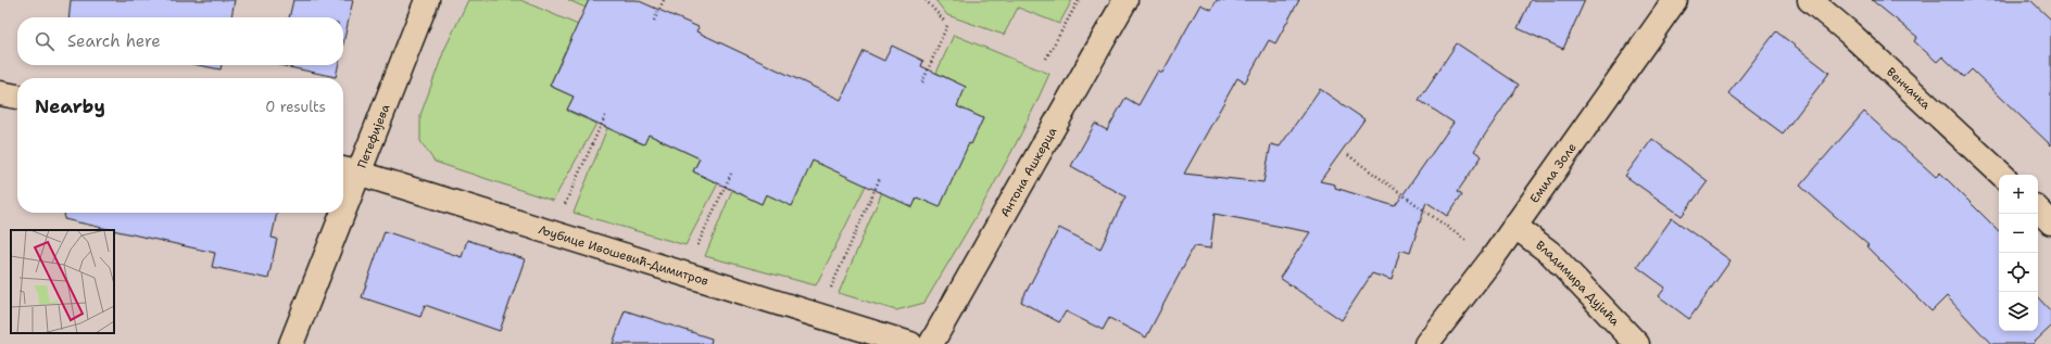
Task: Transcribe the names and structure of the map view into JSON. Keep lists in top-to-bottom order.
{
  "streets": {
    "street": [
      "Венчачка",
      "Петефијева",
      "Антона Ашкерца",
      "Емила Золе",
      "Љубице Ивошевић-Димитров",
      "Владимира Дујића"
    ]
  },
  "crossings": [
    ["Петефијева", "Љубице Ивошевић-Димитров"],
    ["Емила Золе", "Владимира Дујића"]
  ],
  "page": {
    "search": "Search here",
    "heading": ["Nearby", "0 results"],
    "map_buttons": ["+", "−"]
  }
}
